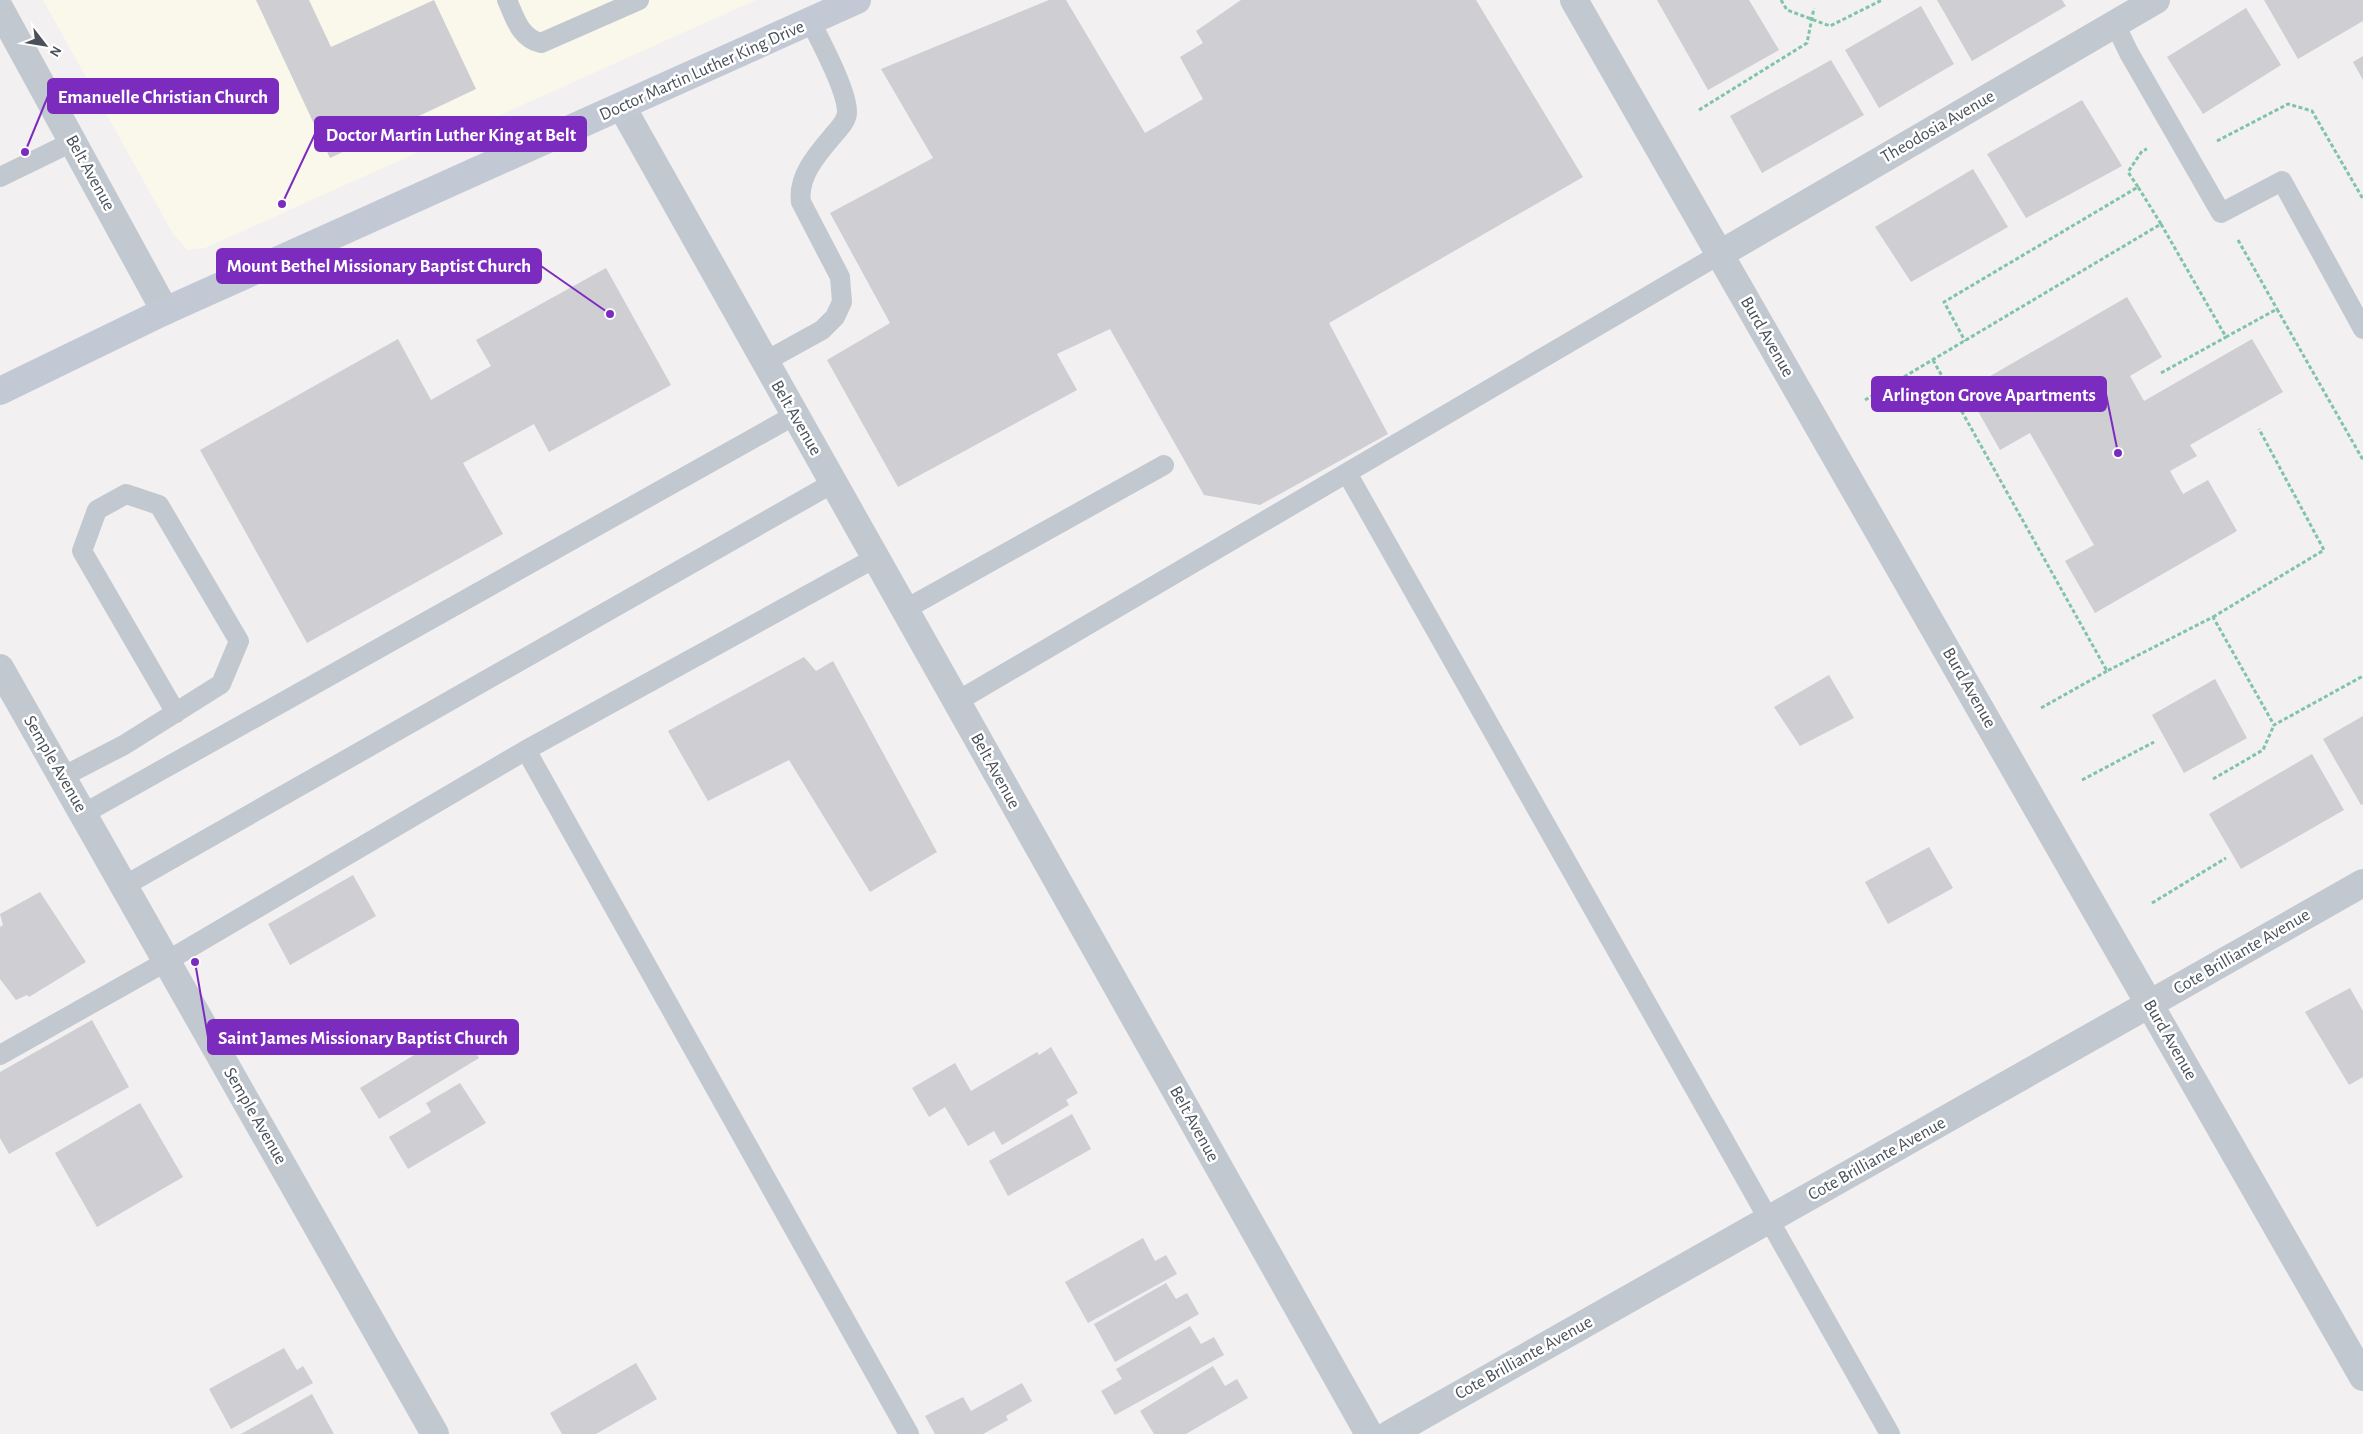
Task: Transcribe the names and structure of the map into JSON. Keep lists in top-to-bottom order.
{
  "streets": {
    "main road": ["Doctor Martin Luther King Drive"],
    "street": [
      "Theodosia Avenue",
      "Belt Avenue",
      "Burd Avenue",
      "Semple Avenue",
      "Cote Brilliante Avenue"
    ]
  },
  "crossings": [
    ["Doctor Martin Luther King Drive", "Belt Avenue"],
    ["Theodosia Avenue", "Burd Avenue"],
    ["Burd Avenue", "Cote Brilliante Avenue"]
  ],
  "places": [
    "Emanuelle Christian Church",
    "Doctor Martin Luther King at Belt",
    "Mount Bethel Missionary Baptist Church",
    "Arlington Grove Apartments",
    "Saint James Missionary Baptist Church"
  ],
  "north": "bottom right"
}
